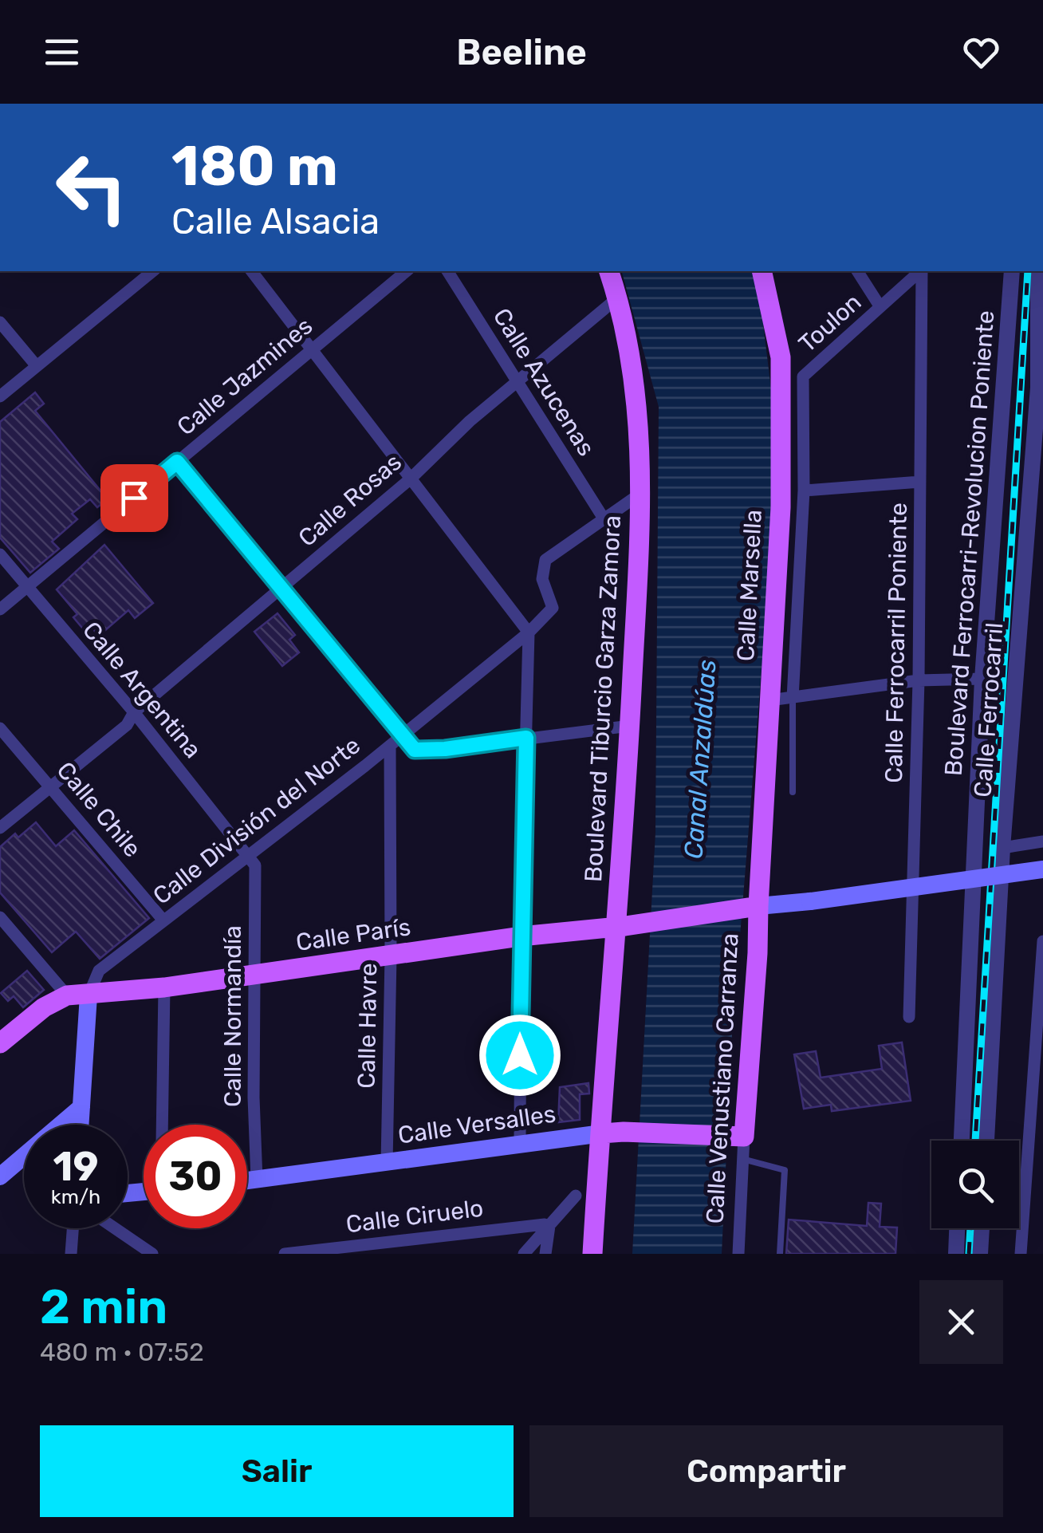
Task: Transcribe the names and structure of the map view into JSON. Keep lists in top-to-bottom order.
{
  "streets": {
    "main road": [
      "Calle Marsella",
      "Boulevard Tiburcio Garza Zamora",
      "Calle París",
      "Calle Venustiano Carranza",
      "Calle Versalles"
    ],
    "street": [
      "Toulon",
      "Calle Jazmines",
      "Calle Azucenas",
      "Calle Rosas",
      "Boulevard Ferrocarri-Revolucion Poniente",
      "Calle Ferrocarril Poniente",
      "Calle Argentina",
      "Calle Ferrocarril",
      "Calle Chile",
      "Calle División del Norte",
      "Calle Normandía",
      "Calle Havre",
      "Calle Ciruelo"
    ]
  },
  "crossings": [
    ["Calle Jazmines", "Calle Argentina"],
    ["Calle Azucenas", "Calle Rosas"],
    ["Calle Azucenas", "Calle División del Norte"],
    ["Calle Rosas", "Calle Argentina"],
    ["Calle Rosas", "Boulevard Tiburcio Garza Zamora"],
    ["Calle Rosas", "Calle Chile"],
    ["Calle Marsella", "Calle París"],
    ["Calle Marsella", "Calle Venustiano Carranza"],
    ["Calle Argentina", "Calle División del Norte"],
    ["Calle Argentina", "Calle Normandía"],
    ["Boulevard Tiburcio Garza Zamora", "Calle División del Norte"],
    ["Boulevard Tiburcio Garza Zamora", "Calle París"],
    ["Boulevard Tiburcio Garza Zamora", "Calle Versalles"],
    ["Calle Chile", "Calle División del Norte"],
    ["Calle División del Norte", "Calle París"],
    ["Calle División del Norte", "Calle Normandía"],
    ["Calle División del Norte", "Calle Havre"],
    ["Calle París", "Calle Normandía"],
    ["Calle París", "Calle Havre"],
    ["Calle París", "Calle Venustiano Carranza"],
    ["Calle Normandía", "Calle Versalles"],
    ["Calle Havre", "Calle Versalles"],
    ["Calle Venustiano Carranza", "Calle Versalles"]
  ],
  "water": ["Canal Anzaldúas"],
  "page": {
    "header": "Beeline",
    "turn": ["180 m", "Calle Alsacia"],
    "speed": "19 km/h",
    "limit": "30",
    "heading": ["2 min", "480 m · 07:52"],
    "buttons": ["Salir", "Compartir"]
  }
}
